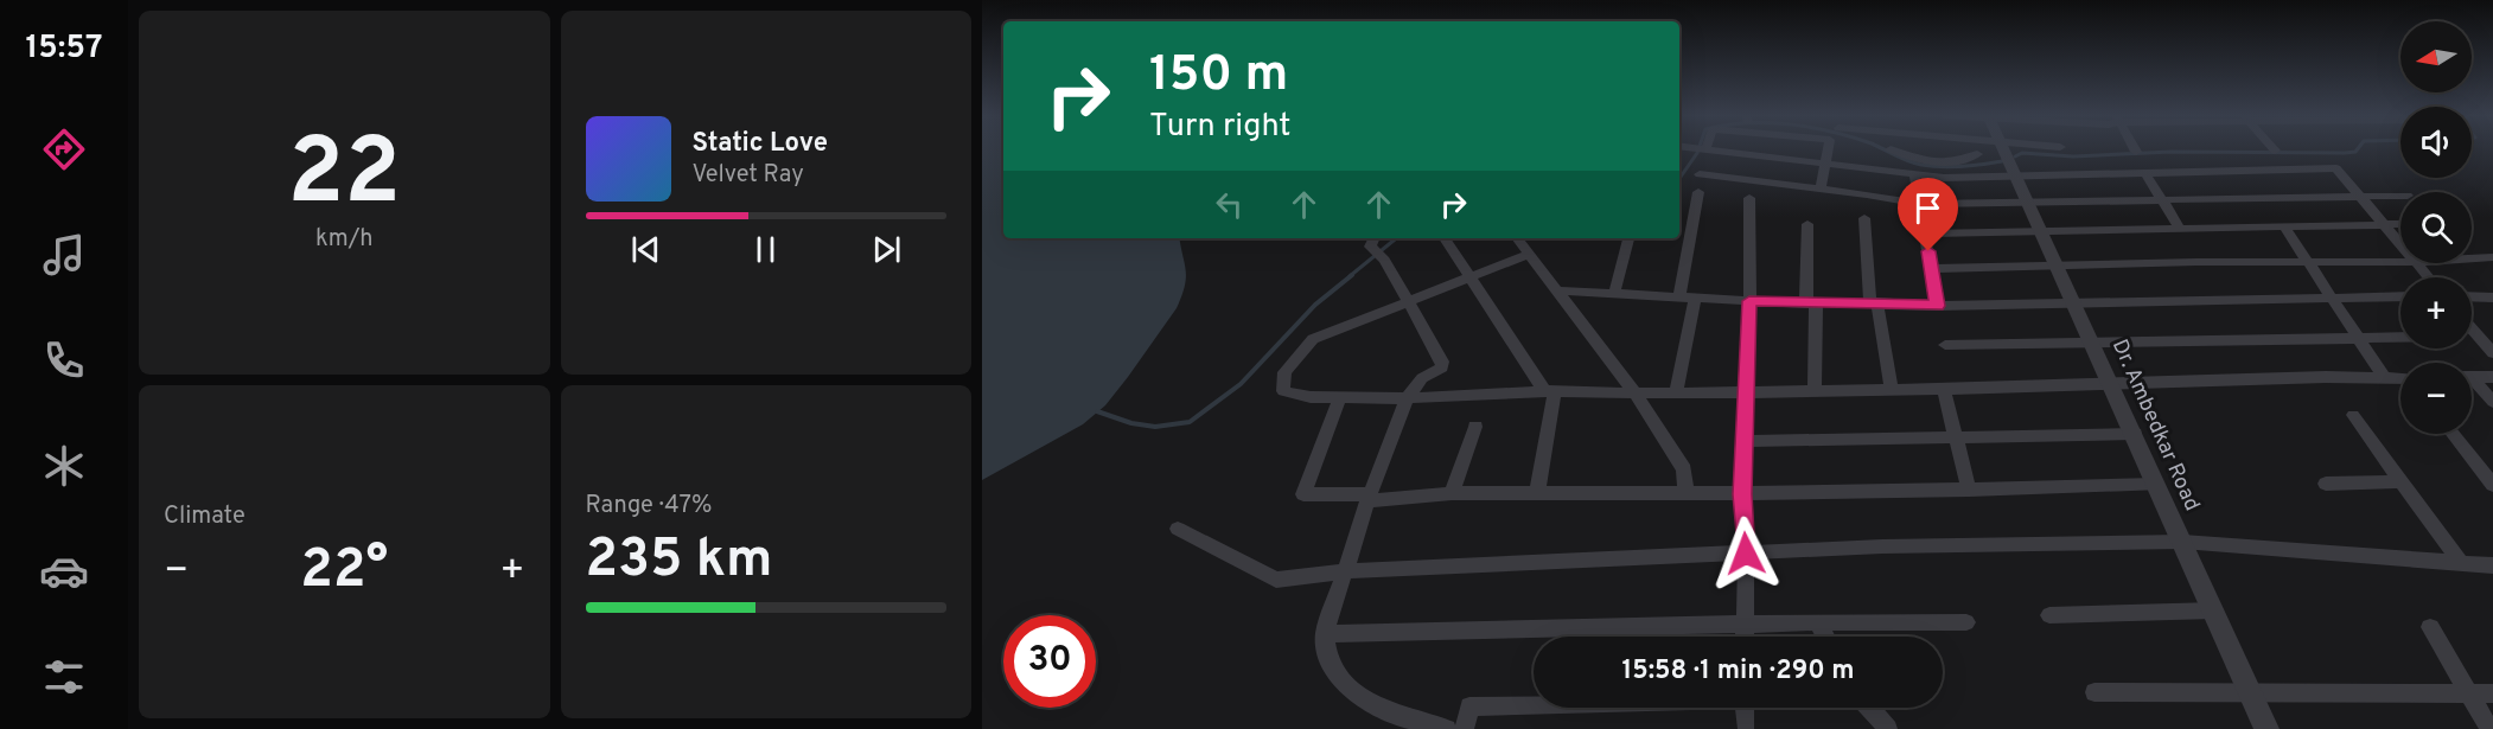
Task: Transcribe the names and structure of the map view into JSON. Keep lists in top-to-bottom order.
{
  "streets": {
    "street": ["Dr. Ambedkar Road"]
  },
  "north": "left",
  "page": {
    "tabs": "15:57",
    "tile": [
      ["22", "km/h"],
      "Climate",
      ["Range · 47%", "235 km"]
    ],
    "map_buttons": ["+", "−"],
    "turn": ["150 m", "Turn right"],
    "song": ["Static Love", "Velvet Ray"],
    "heat": ["−", "22°", "+"],
    "limit": "30",
    "trip": "15:58 · 1 min · 290 m"
  }
}
